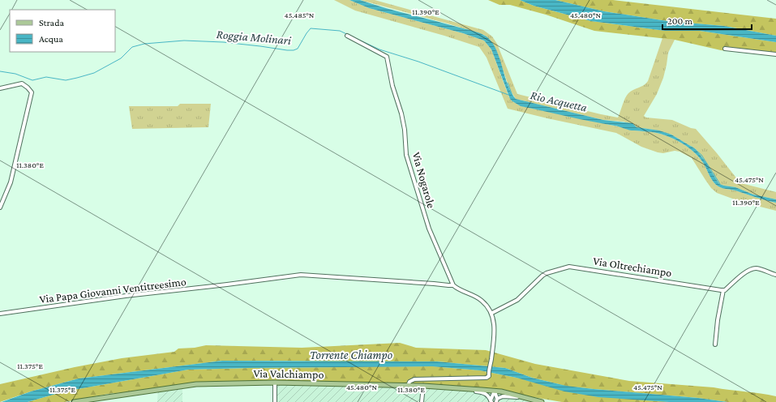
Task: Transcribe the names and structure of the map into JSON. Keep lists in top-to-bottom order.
{
  "streets": {
    "main road": ["Via Valchiampo"],
    "street": ["Via Nogarole", "Via Oltrechiampo", "Via Papa Giovanni Ventitreesimo"]
  },
  "crossings": [
    ["Via Nogarole", "Via Papa Giovanni Ventitreesimo"]
  ],
  "water": ["Roggia Molinari", "Rio Acquetta", "Torrente Chiampo"],
  "legend": ["Strada", "Acqua"],
  "scale_bar": "200 m",
  "coordinates": [
    "11.390°E",
    "45.485°N",
    "45.480°N",
    "11.380°E",
    "45.475°N",
    "11.375°E"
  ]
}
